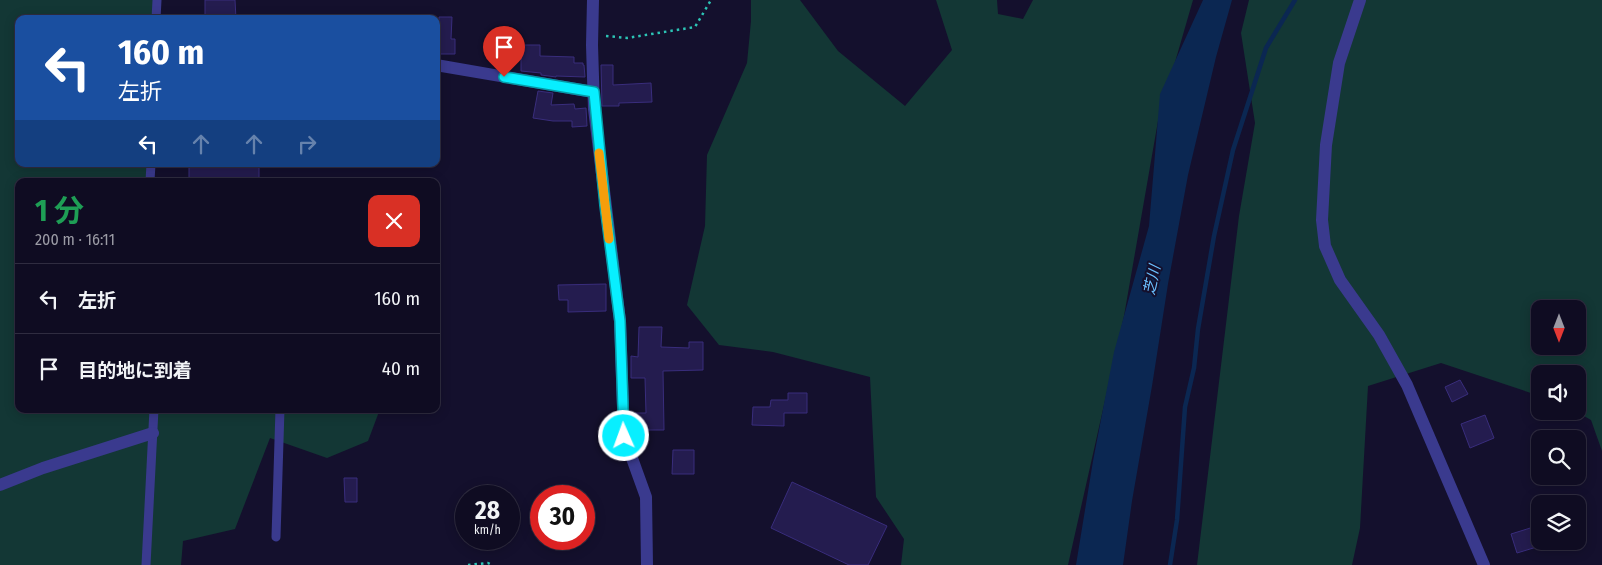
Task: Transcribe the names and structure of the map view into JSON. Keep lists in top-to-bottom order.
{
  "water": ["芝川"],
  "north": "bottom",
  "page": {
    "turn": ["160 m", "左折"],
    "heading": ["1 分", "200 m · 16:11"],
    "list": [
      {
        "name": "左折",
        "value": "160 m"
      },
      {
        "name": "目的地に到着",
        "value": "40 m"
      }
    ],
    "speed": "28 km/h",
    "limit": "30"
  }
}
